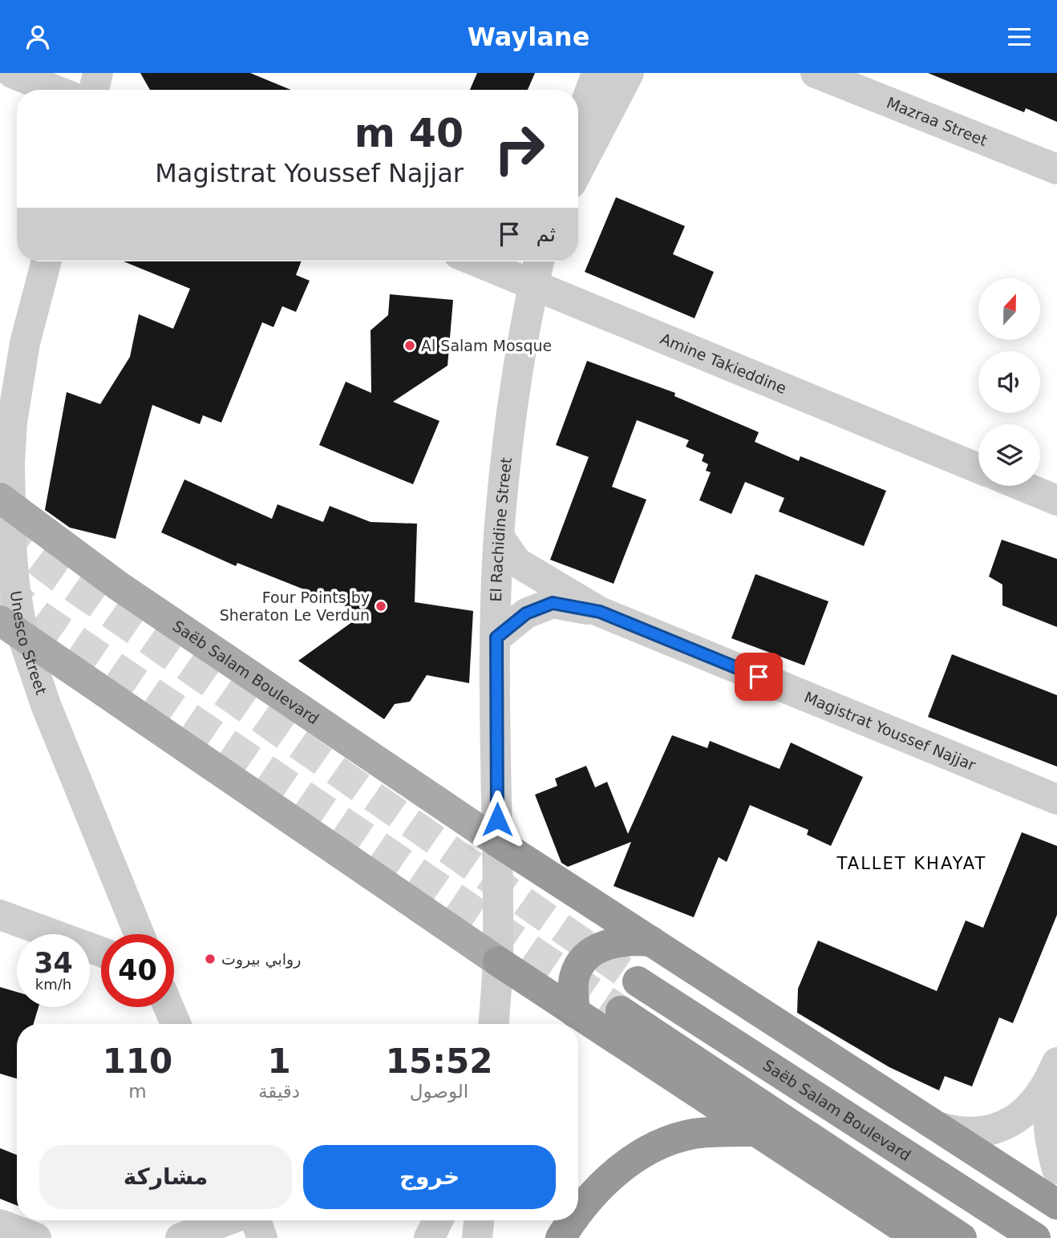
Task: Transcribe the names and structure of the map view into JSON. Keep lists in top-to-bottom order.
{
  "streets": {
    "highway": ["Saëb Salam Boulevard"],
    "street": [
      "Mazraa Street",
      "Amine Takieddine",
      "El Rachidine Street",
      "Unesco Street",
      "Magistrat Youssef Najjar"
    ]
  },
  "crossings": [
    ["Amine Takieddine", "El Rachidine Street"],
    ["El Rachidine Street", "Saëb Salam Boulevard"],
    ["El Rachidine Street", "Magistrat Youssef Najjar"],
    ["Unesco Street", "Saëb Salam Boulevard"]
  ],
  "districts": ["TALLET KHAYAT"],
  "places": ["Al Salam Mosque", "Four Points by Sheraton Le Verdun", "روابي بيروت"],
  "north": "top",
  "page": {
    "header": "Waylane",
    "turn": ["40 m", "Magistrat Youssef Najjar"],
    "then": "ثم",
    "speed": "34 km/h",
    "limit": "40",
    "eta": [
      "15:52",
      "الوصول",
      "1",
      "دقيقة",
      "110",
      "m"
    ],
    "buttons": ["خروج", "مشاركة"]
  }
}
